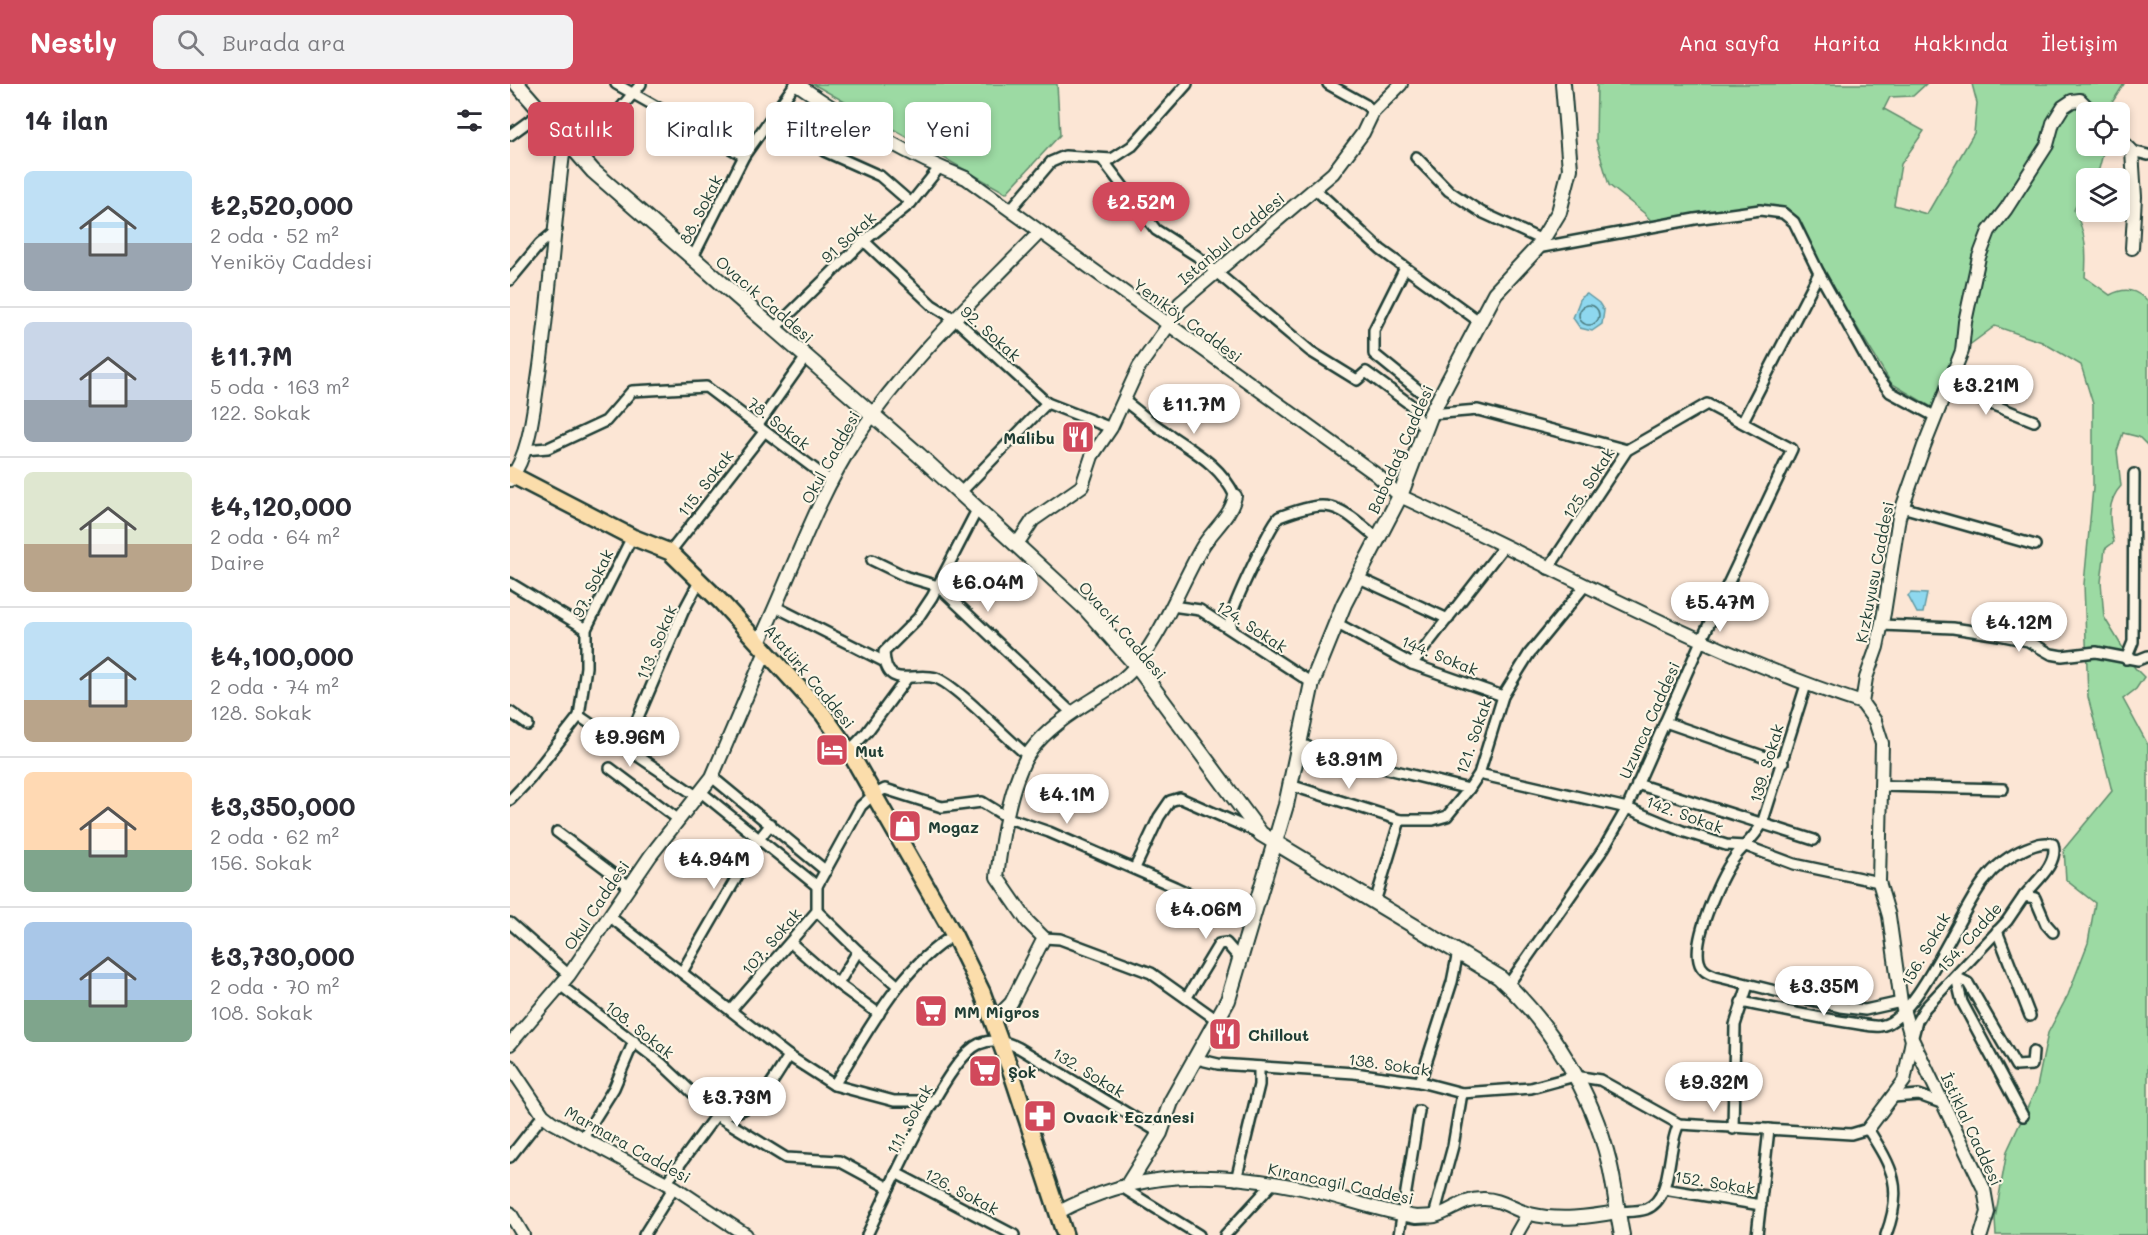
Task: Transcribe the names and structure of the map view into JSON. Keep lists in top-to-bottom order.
{
  "streets": {
    "main road": ["Ovacık Caddesi", "Babadağ Caddesi", "Atatürk Caddesi"],
    "street": [
      "88. Sokak",
      "91 Sokak",
      "Istanbul Caddesi",
      "Yeniköy Caddesi",
      "92. Sokak",
      "78. Sokak",
      "Okul Caddesi",
      "115. Sokak",
      "125. Sokak",
      "Kızkuyusu Caddesi",
      "97. Sokak",
      "124. Sokak",
      "113. Sokak",
      "144. Sokak",
      "Uzunca Caddesi",
      "121. Sokak",
      "139. Sokak",
      "142. Sokak",
      "154. Cadde",
      "107. Sokak",
      "156. Sokak",
      "108. Sokak",
      "138. Sokak",
      "132. Sokak",
      "111. Sokak",
      "İstiklal Caddesi",
      "Marmara Caddesi",
      "152. Sokak",
      "Kırancagil Caddesi",
      "126. Sokak"
    ]
  },
  "crossings": [
    ["88. Sokak", "Ovacık Caddesi"],
    ["88. Sokak", "Yeniköy Caddesi"],
    ["91 Sokak", "Ovacık Caddesi"],
    ["91 Sokak", "Yeniköy Caddesi"],
    ["91 Sokak", "92. Sokak"],
    ["Istanbul Caddesi", "Ovacık Caddesi"],
    ["Istanbul Caddesi", "Yeniköy Caddesi"],
    ["Istanbul Caddesi", "92. Sokak"],
    ["Ovacık Caddesi", "Babadağ Caddesi"],
    ["Ovacık Caddesi", "Okul Caddesi"],
    ["Ovacık Caddesi", "115. Sokak"],
    ["Ovacık Caddesi", "Uzunca Caddesi"],
    ["Ovacık Caddesi", "138. Sokak"],
    ["Ovacık Caddesi", "Kırancagil Caddesi"],
    ["Yeniköy Caddesi", "Babadağ Caddesi"],
    ["Yeniköy Caddesi", "Okul Caddesi"],
    ["Yeniköy Caddesi", "125. Sokak"],
    ["Yeniköy Caddesi", "Kızkuyusu Caddesi"],
    ["Yeniköy Caddesi", "Uzunca Caddesi"],
    ["Yeniköy Caddesi", "121. Sokak"],
    ["Yeniköy Caddesi", "139. Sokak"],
    ["92. Sokak", "Okul Caddesi"],
    ["78. Sokak", "Okul Caddesi"],
    ["78. Sokak", "115. Sokak"],
    ["Babadağ Caddesi", "124. Sokak"],
    ["Babadağ Caddesi", "144. Sokak"],
    ["Babadağ Caddesi", "121. Sokak"],
    ["Babadağ Caddesi", "138. Sokak"],
    ["Babadağ Caddesi", "132. Sokak"],
    ["Babadağ Caddesi", "Kırancagil Caddesi"],
    ["Okul Caddesi", "Atatürk Caddesi"],
    ["Okul Caddesi", "108. Sokak"],
    ["115. Sokak", "Atatürk Caddesi"],
    ["125. Sokak", "Uzunca Caddesi"],
    ["97. Sokak", "Atatürk Caddesi"],
    ["113. Sokak", "Atatürk Caddesi"],
    ["144. Sokak", "121. Sokak"],
    ["Atatürk Caddesi", "132. Sokak"],
    ["Atatürk Caddesi", "111. Sokak"],
    ["Atatürk Caddesi", "Kırancagil Caddesi"],
    ["Uzunca Caddesi", "142. Sokak"],
    ["121. Sokak", "142. Sokak"],
    ["139. Sokak", "142. Sokak"],
    ["154. Cadde", "156. Sokak"],
    ["154. Cadde", "İstiklal Caddesi"],
    ["108. Sokak", "111. Sokak"],
    ["132. Sokak", "111. Sokak"],
    ["111. Sokak", "126. Sokak"]
  ],
  "places": {
    "restaurant": ["Malibu", "Chillout"],
    "hotel": ["Mut"],
    "shop": ["Mogaz"],
    "supermarket": ["MM Migros", "Şok"],
    "pharmacy": ["Ovacık Eczanesi"]
  },
  "page": {
    "header": "Nestly",
    "search": "Burada ara",
    "nav": [
      "Ana sayfa",
      "Harita",
      "Hakkında",
      "İletişim"
    ],
    "heading": "14 ilan",
    "chip": [
      "Satılık",
      "Kiralık",
      "Filtreler",
      "Yeni"
    ],
    "list": [
      {
        "name": "₺2,520,000",
        "note": "2 oda · 52 m² · Yeniköy Caddesi"
      },
      {
        "name": "₺11.7M",
        "note": "5 oda · 163 m² · 122. Sokak"
      },
      {
        "name": "₺4,120,000",
        "note": "2 oda · 64 m² · Daire"
      },
      {
        "name": "₺4,100,000",
        "note": "2 oda · 74 m² · 128. Sokak"
      },
      {
        "name": "₺3,350,000",
        "note": "2 oda · 62 m² · 156. Sokak"
      },
      {
        "name": "₺3,730,000",
        "note": "2 oda · 70 m² · 108. Sokak"
      }
    ],
    "price": [
      "₺2.52M",
      "₺3.21M",
      "₺11.7M",
      "₺6.04M",
      "₺5.47M",
      "₺4.12M",
      "₺9.96M",
      "₺3.91M",
      "₺4.1M",
      "₺4.94M",
      "₺4.06M",
      "₺3.35M",
      "₺9.32M",
      "₺3.73M"
    ]
  }
}
